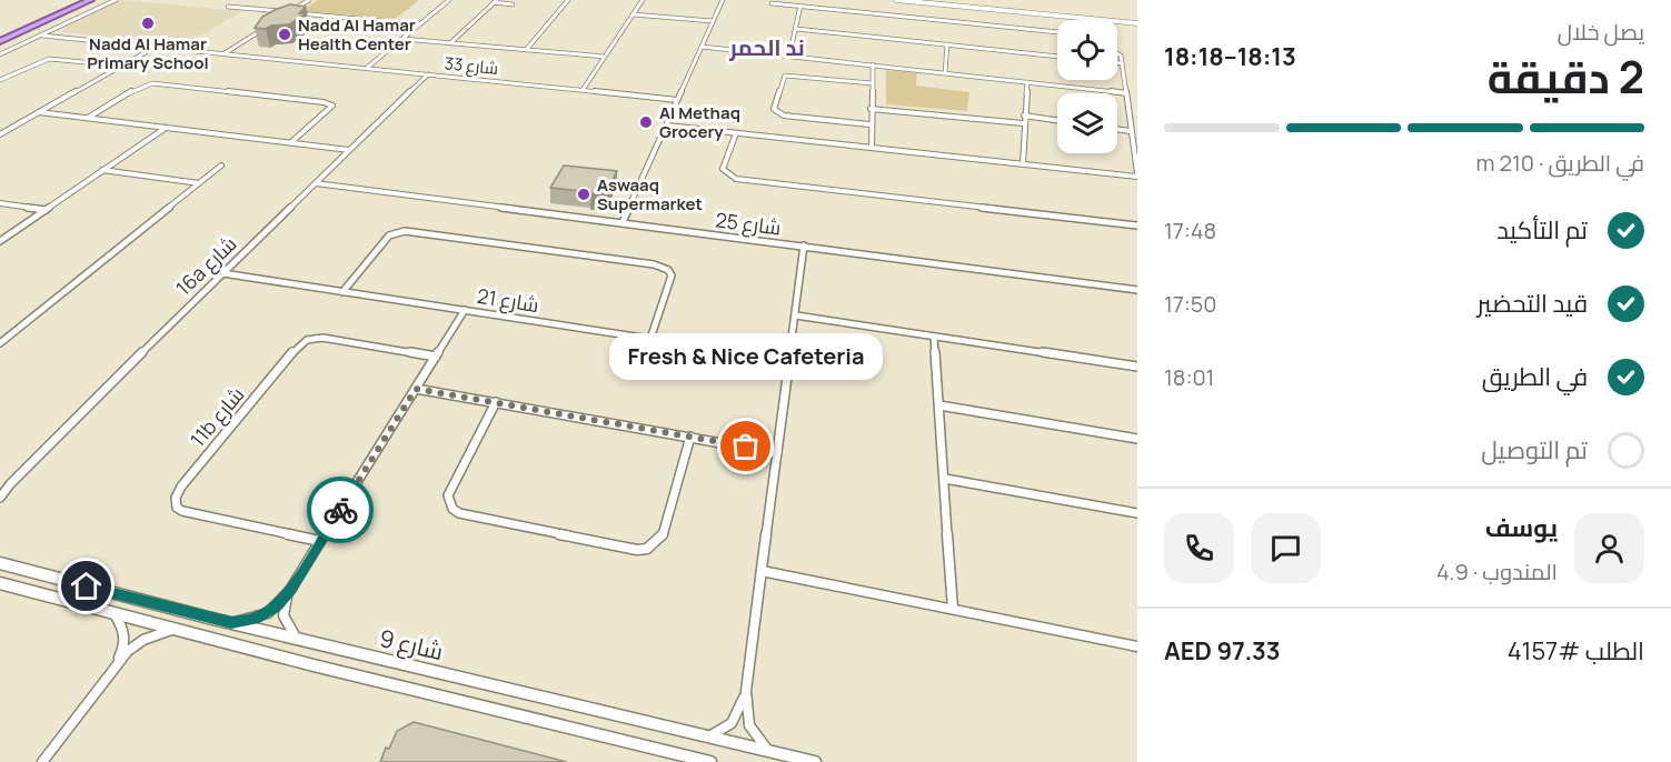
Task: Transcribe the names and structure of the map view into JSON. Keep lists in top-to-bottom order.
{
  "streets": {
    "street": [
      "شارع 33",
      "شارع 25",
      "16a شارع",
      "شارع 21",
      "11b شارع",
      "شارع 9"
    ]
  },
  "crossings": [
    ["شارع 33", "16a شارع"],
    ["شارع 25", "16a شارع"],
    ["16a شارع", "شارع 21"]
  ],
  "districts": ["ند الحمر"],
  "places": [
    "Nadd Al Hamar Primary School",
    "Nadd Al Hamar Health Center",
    "Al Methaq Grocery",
    "Aswaaq Supermarket",
    "Fresh & Nice Cafeteria"
  ],
  "page": {
    "heading": ["2 دقيقة", "يصل خلال", "18:13–18:18"],
    "panel": [
      "يوسف",
      "المندوب · 4.9",
      "الطلب #4157",
      "AED 97.33"
    ],
    "bar": "في الطريق · 210 m",
    "list": [
      ["تم التأكيد", "17:48"],
      ["قيد التحضير", "17:50"],
      ["في الطريق", "18:01"],
      "تم التوصيل"
    ],
    "bubble": "Fresh & Nice Cafeteria"
  }
}
